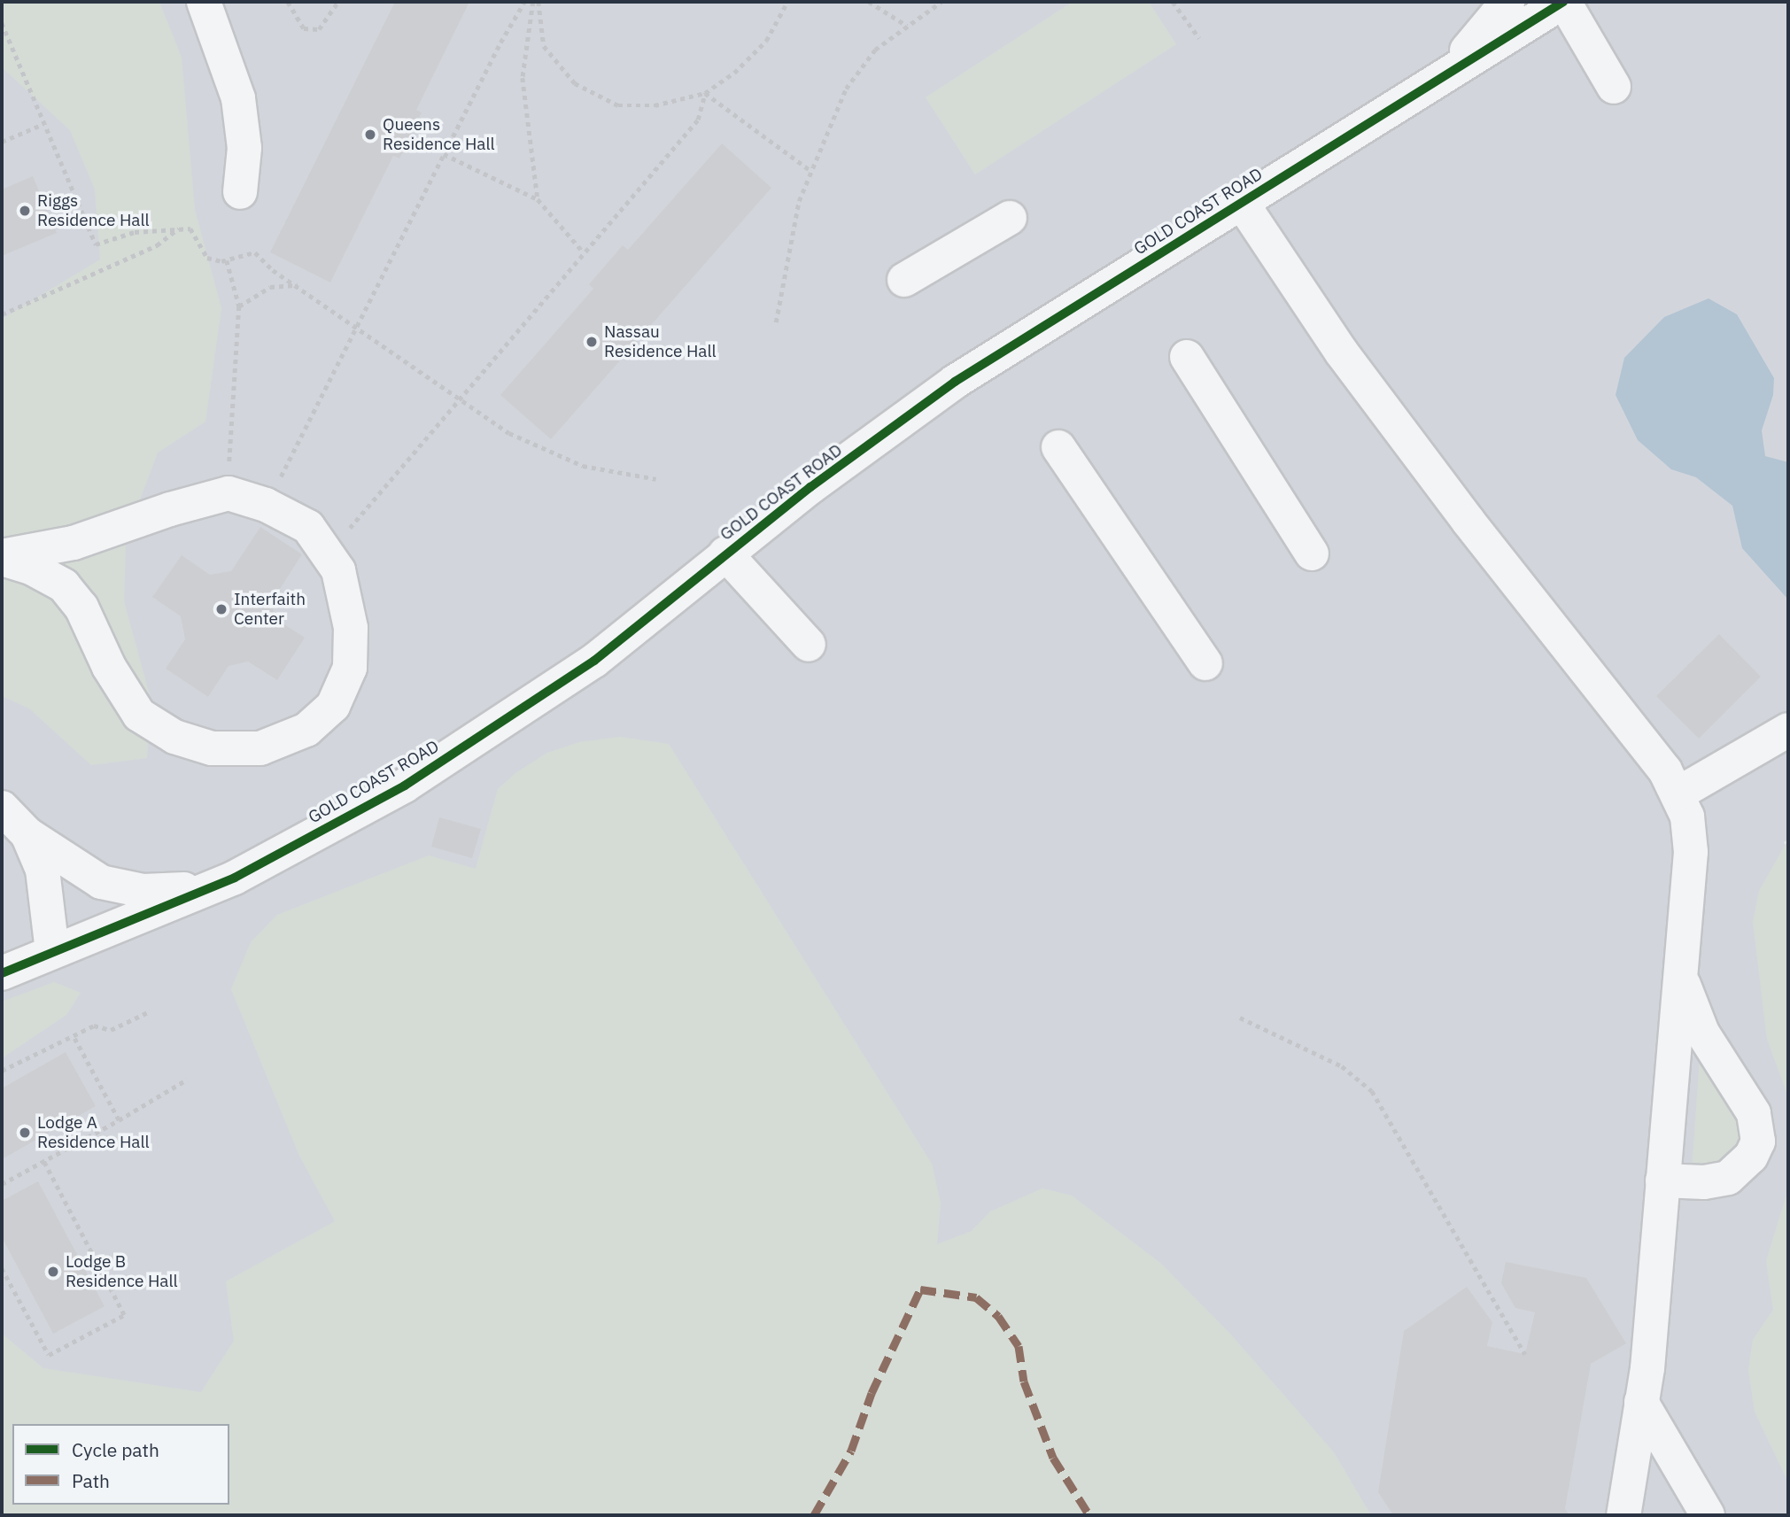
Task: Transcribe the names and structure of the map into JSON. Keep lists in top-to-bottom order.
{
  "streets": {
    "street": ["GOLD COAST ROAD"]
  },
  "places": [
    "Queens Residence Hall",
    "Riggs Residence Hall",
    "Nassau Residence Hall",
    "Interfaith Center",
    "Lodge A Residence Hall",
    "Lodge B Residence Hall"
  ],
  "legend": ["Cycle path", "Path"]
}
